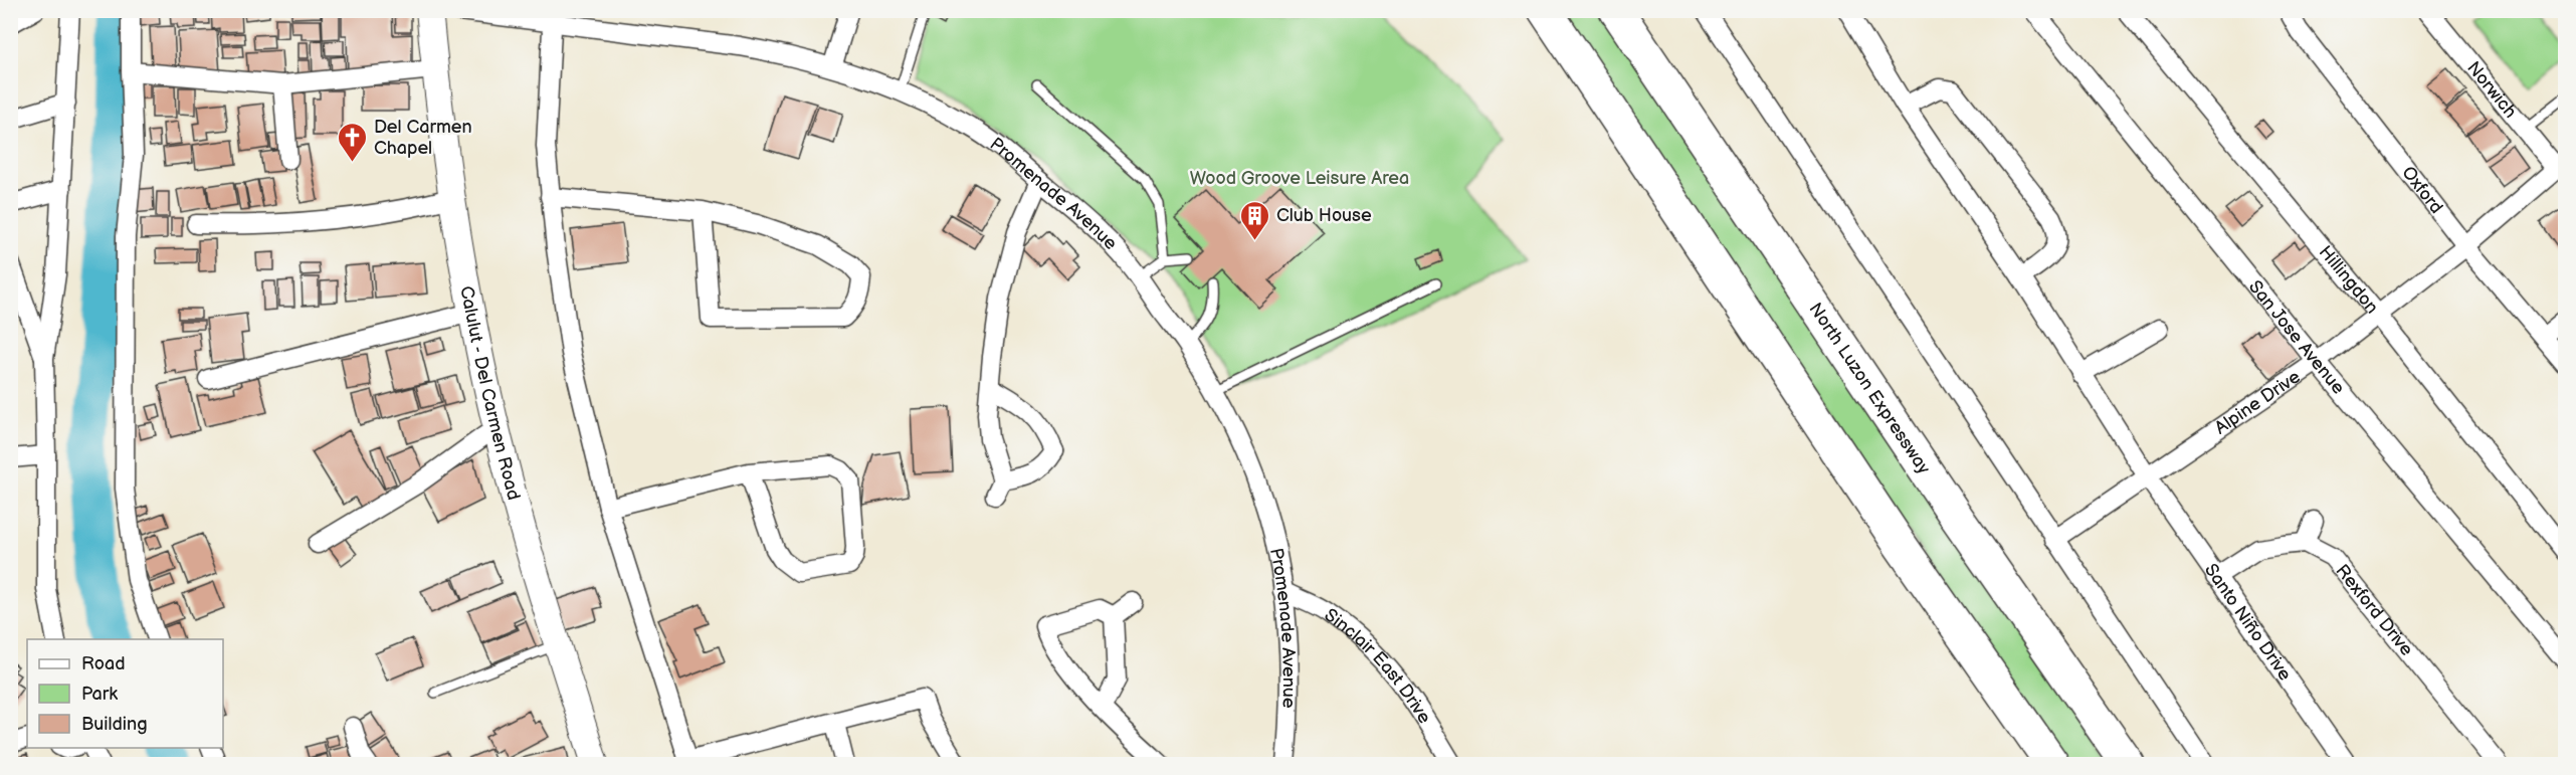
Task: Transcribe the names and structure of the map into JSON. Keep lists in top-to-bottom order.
{
  "streets": {
    "highway": ["North Luzon Expressway"],
    "main road": ["Calulut - Del Carmen Road"],
    "street": [
      "Norwich",
      "Oxford",
      "Promenade Avenue",
      "Hillingdon",
      "San Jose Avenue",
      "Alpine Drive",
      "Rexford Drive",
      "Santo Niño Drive",
      "Sinclair East Drive"
    ]
  },
  "crossings": [
    ["Norwich", "Alpine Drive"],
    ["Oxford", "Alpine Drive"],
    ["Promenade Avenue", "Sinclair East Drive"],
    ["Hillingdon", "Alpine Drive"],
    ["San Jose Avenue", "Alpine Drive"],
    ["Alpine Drive", "Santo Niño Drive"]
  ],
  "parks": ["Wood Groove Leisure Area"],
  "places": {
    "church": ["Del Carmen Chapel"],
    "building": ["Club House"]
  },
  "legend": ["Road", "Park", "Building"]
}
